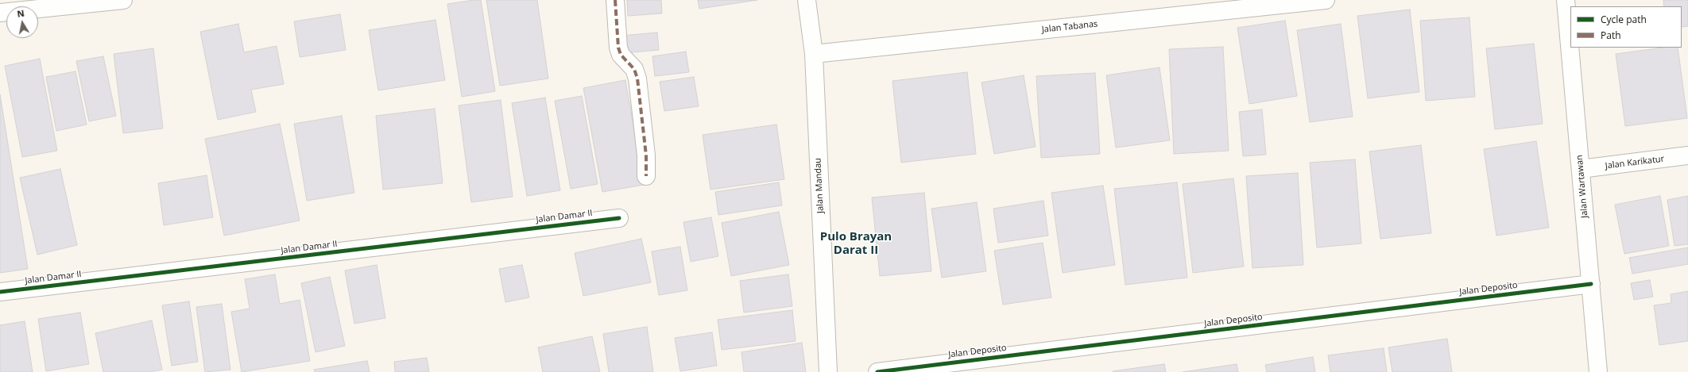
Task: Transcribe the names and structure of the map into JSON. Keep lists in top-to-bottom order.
{
  "streets": {
    "street": [
      "Jalan Tabanas",
      "Jalan Karikatur",
      "Jalan Mandau",
      "Jalan Wartawan",
      "Jalan Damar II",
      "Jalan Deposito"
    ]
  },
  "crossings": [
    ["Jalan Tabanas", "Jalan Mandau"],
    ["Jalan Karikatur", "Jalan Wartawan"],
    ["Jalan Wartawan", "Jalan Deposito"]
  ],
  "districts": ["Pulo Brayan Darat II"],
  "legend": ["Cycle path", "Path"],
  "north": "top"
}
